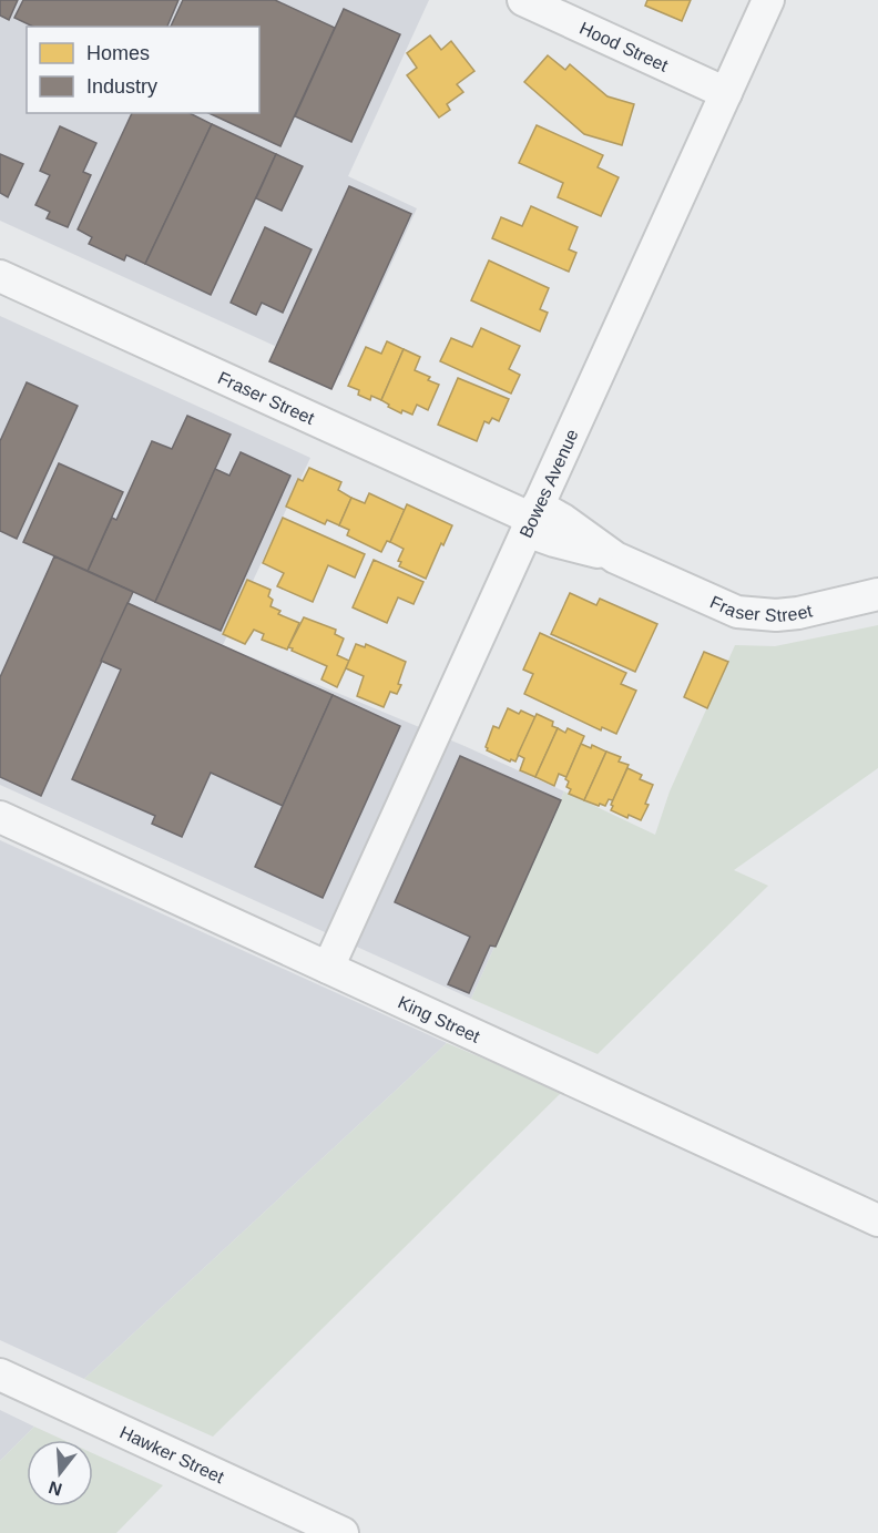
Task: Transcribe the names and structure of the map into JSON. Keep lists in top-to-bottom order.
{
  "streets": {
    "street": [
      "Hood Street",
      "Fraser Street",
      "Bowes Avenue",
      "King Street",
      "Hawker Street"
    ]
  },
  "crossings": [
    ["Hood Street", "Bowes Avenue"],
    ["Fraser Street", "Bowes Avenue"],
    ["Bowes Avenue", "King Street"]
  ],
  "legend": ["Homes", "Industry"],
  "north": "bottom"
}
